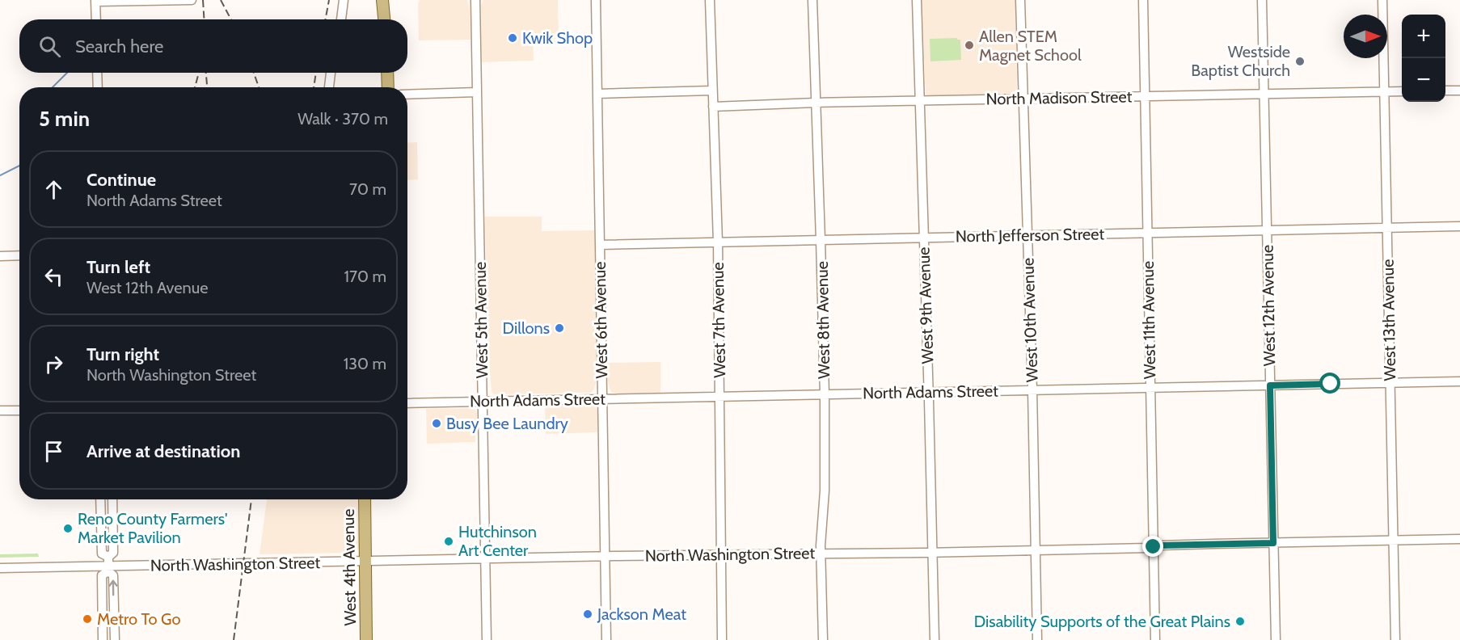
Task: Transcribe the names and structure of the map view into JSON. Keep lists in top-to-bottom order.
{
  "streets": {
    "main road": ["West 4th Avenue"],
    "street": [
      "North Madison Street",
      "North Jefferson Street",
      "West 9th Avenue",
      "West 12th Avenue",
      "West 5th Avenue",
      "West 6th Avenue",
      "West 7th Avenue",
      "West 8th Avenue",
      "West 10th Avenue",
      "West 11th Avenue",
      "West 13th Avenue",
      "North Adams Street",
      "North Washington Street"
    ]
  },
  "crossings": [
    ["North Madison Street", "West 9th Avenue"],
    ["North Madison Street", "West 12th Avenue"],
    ["North Madison Street", "West 7th Avenue"],
    ["North Madison Street", "West 8th Avenue"],
    ["North Madison Street", "West 10th Avenue"],
    ["North Madison Street", "West 11th Avenue"],
    ["North Madison Street", "West 13th Avenue"],
    ["North Jefferson Street", "West 9th Avenue"],
    ["North Jefferson Street", "West 12th Avenue"],
    ["North Jefferson Street", "West 6th Avenue"],
    ["North Jefferson Street", "West 7th Avenue"],
    ["North Jefferson Street", "West 8th Avenue"],
    ["North Jefferson Street", "West 10th Avenue"],
    ["North Jefferson Street", "West 11th Avenue"],
    ["North Jefferson Street", "West 13th Avenue"],
    ["West 9th Avenue", "North Adams Street"],
    ["West 9th Avenue", "North Washington Street"],
    ["West 12th Avenue", "North Adams Street"],
    ["West 12th Avenue", "North Washington Street"],
    ["West 5th Avenue", "North Adams Street"],
    ["West 5th Avenue", "North Washington Street"],
    ["West 6th Avenue", "North Adams Street"],
    ["West 6th Avenue", "North Washington Street"],
    ["West 7th Avenue", "North Adams Street"],
    ["West 7th Avenue", "North Washington Street"],
    ["West 8th Avenue", "North Adams Street"],
    ["West 8th Avenue", "North Washington Street"],
    ["West 10th Avenue", "North Adams Street"],
    ["West 10th Avenue", "North Washington Street"],
    ["West 11th Avenue", "North Adams Street"],
    ["West 11th Avenue", "North Washington Street"],
    ["West 13th Avenue", "North Adams Street"],
    ["West 13th Avenue", "North Washington Street"],
    ["North Washington Street", "West 4th Avenue"]
  ],
  "places": [
    "Kwik Shop",
    "Allen STEM Magnet School",
    "Westside Baptist Church",
    "Dillons",
    "Busy Bee Laundry",
    "Reno County Farmers' Market Pavilion",
    "Hutchinson Art Center",
    "Jackson Meat",
    "Metro To Go",
    "Disability Supports of the Great Plains"
  ],
  "north": "right",
  "page": {
    "map_buttons": ["+", "−"],
    "search": "Search here",
    "heading": ["5 min", "Walk · 370 m"],
    "list": [
      ["Continue", "North Adams Street", "70 m"],
      ["Turn left", "West 12th Avenue", "170 m"],
      ["Turn right", "North Washington Street", "130 m"],
      "Arrive at destination"
    ]
  }
}
